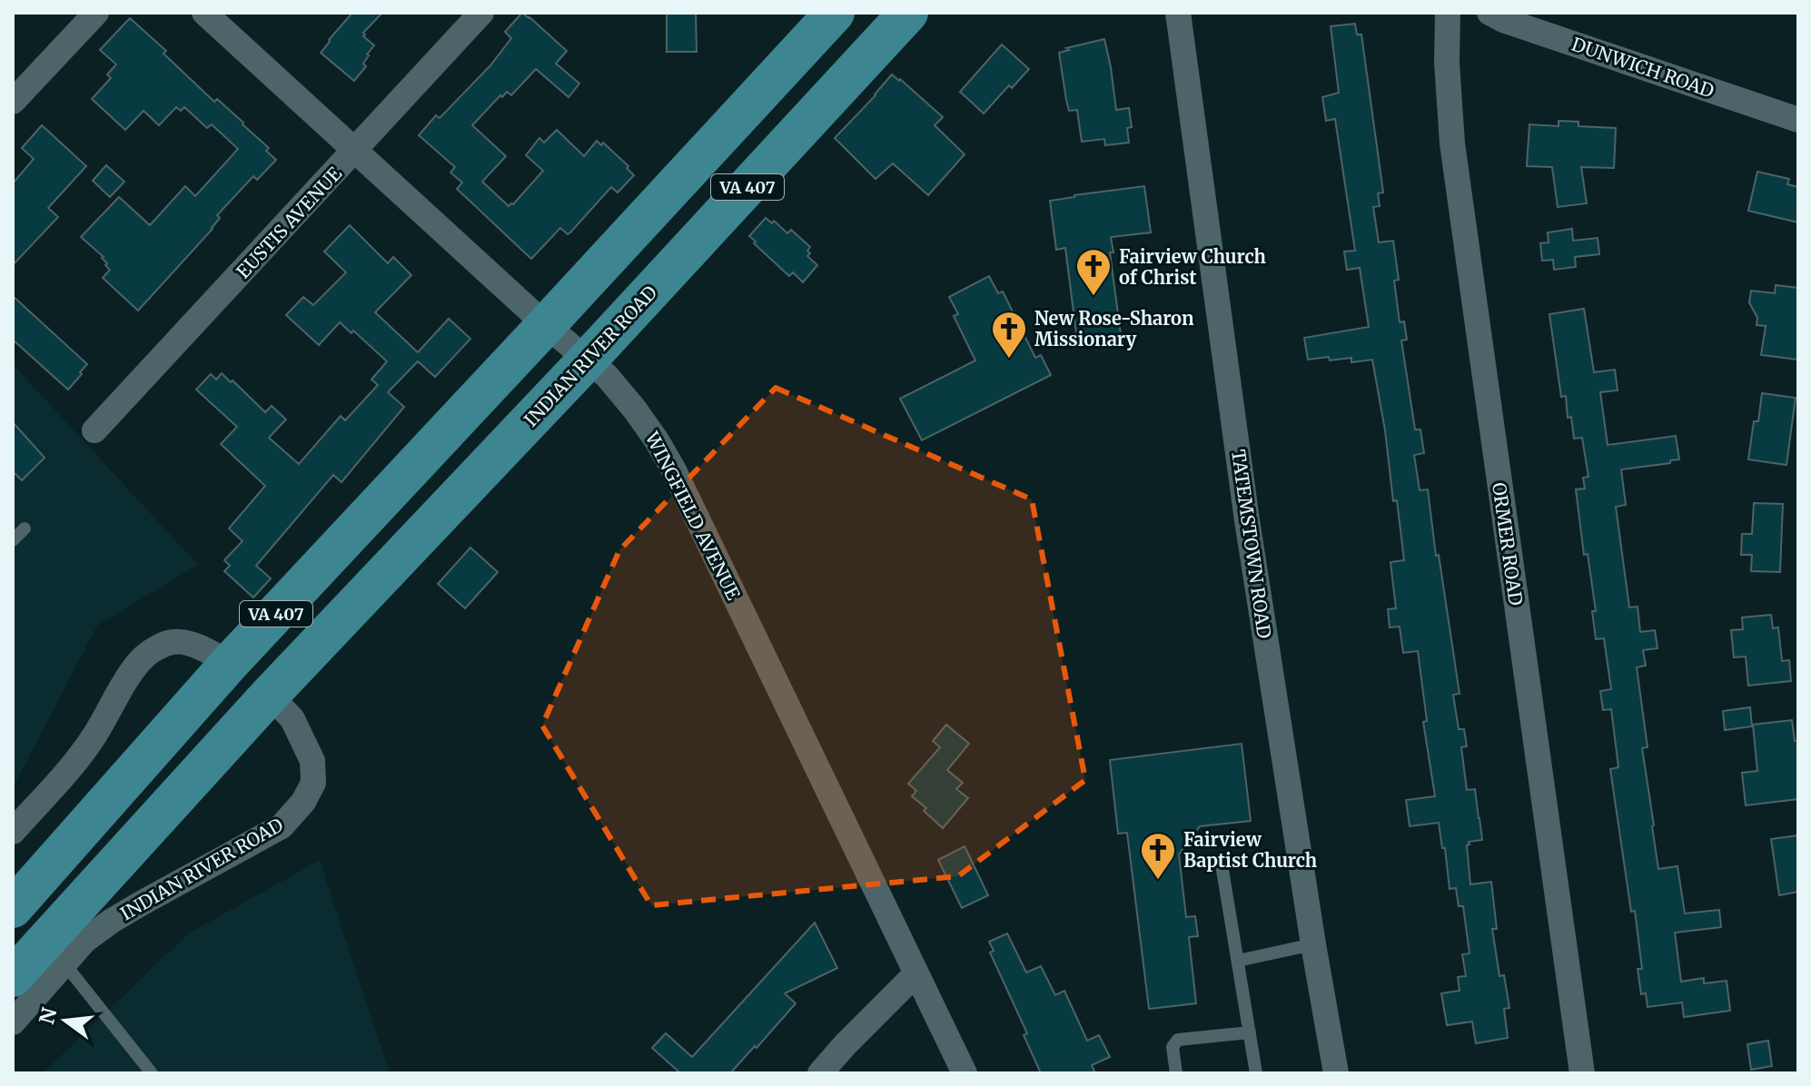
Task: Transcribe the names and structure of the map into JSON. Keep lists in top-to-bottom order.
{
  "streets": {
    "main road": ["VA 407", "INDIAN RIVER ROAD"],
    "street": [
      "DUNWICH ROAD",
      "EUSTIS AVENUE",
      "WINGFIELD AVENUE",
      "TATEMSTOWN ROAD",
      "ORMER ROAD"
    ]
  },
  "crossings": [
    ["VA 407", "WINGFIELD AVENUE"],
    ["EUSTIS AVENUE", "WINGFIELD AVENUE"],
    ["INDIAN RIVER ROAD", "WINGFIELD AVENUE"]
  ],
  "places": {
    "church": ["Fairview Church of Christ", "New Rose-Sharon Missionary", "Fairview Baptist Church"]
  },
  "north": "left"
}
